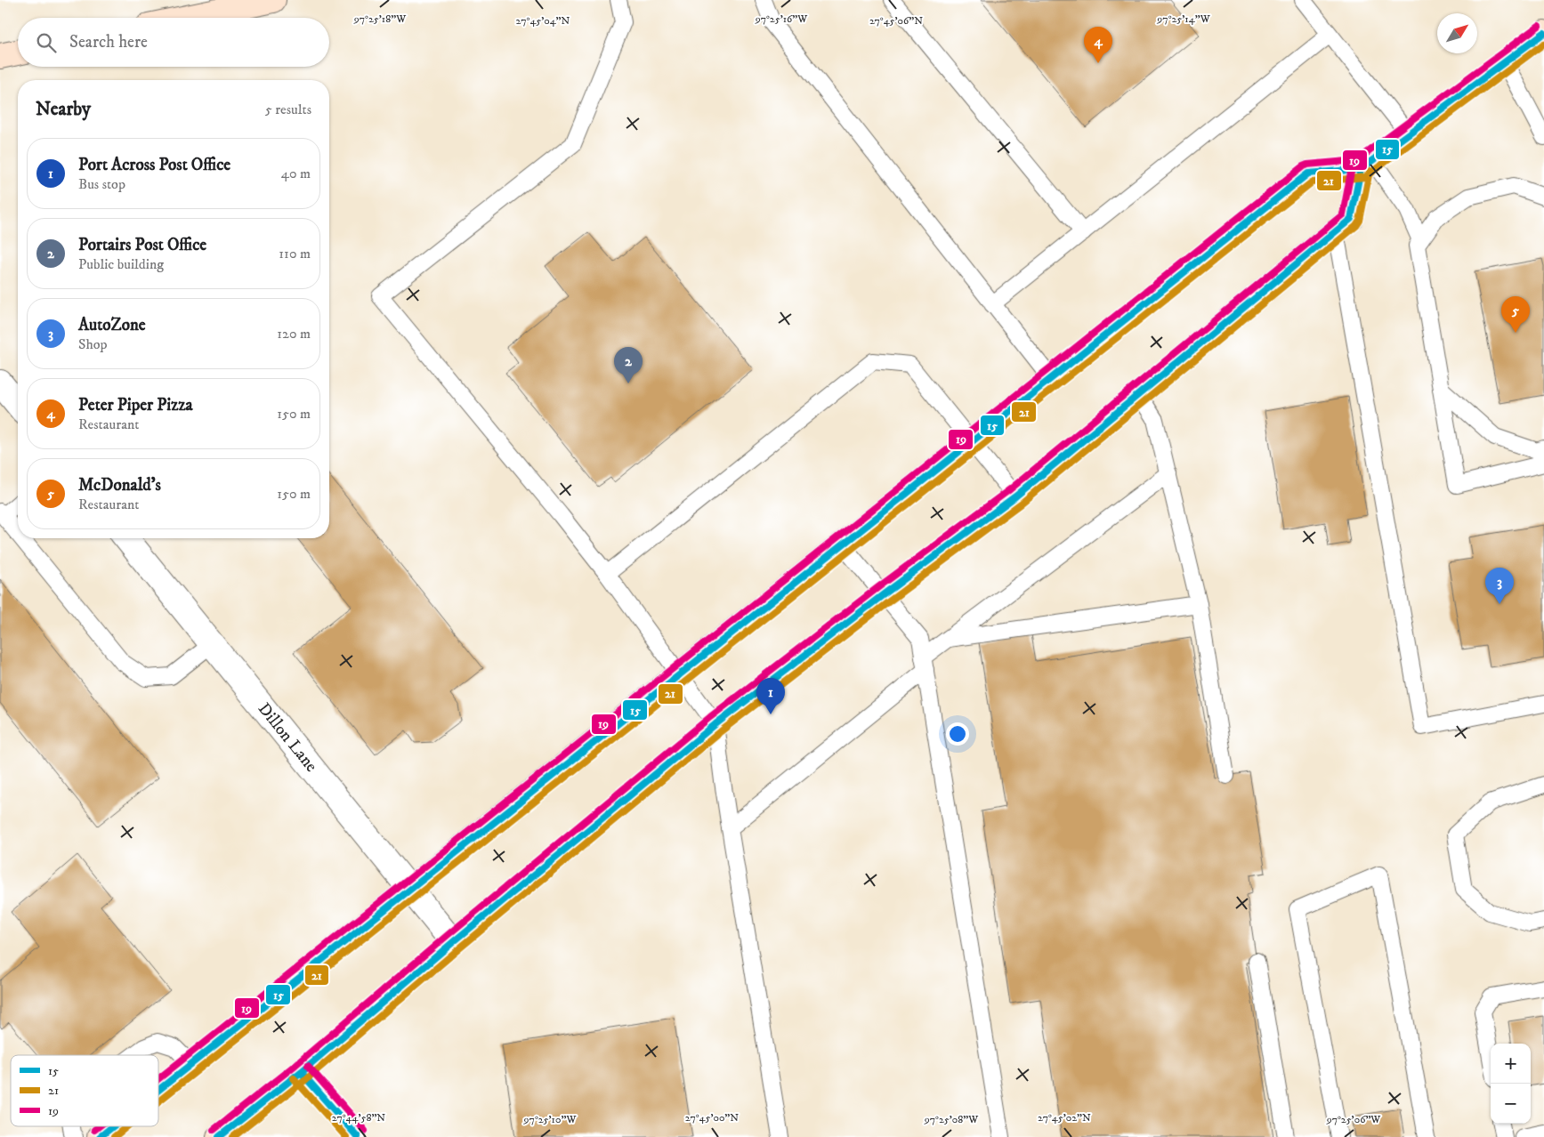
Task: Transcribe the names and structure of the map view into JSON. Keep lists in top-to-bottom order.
{
  "streets": {
    "street": ["Dillon Lane"]
  },
  "lines": ["transit line 19", "transit line 15", "transit line 21"],
  "legend": ["15", "21", "19"],
  "north": "top right",
  "page": {
    "search": "Search here",
    "pins": [
      "4",
      "5",
      "2",
      "3",
      "1"
    ],
    "heading": ["Nearby", "5 results"],
    "list": [
      {
        "mark": "1",
        "name": "Port Across Post Office",
        "note": "Bus stop",
        "value": "40 m"
      },
      {
        "mark": "2",
        "name": "Portairs Post Office",
        "note": "Public building",
        "value": "110 m"
      },
      {
        "mark": "3",
        "name": "AutoZone",
        "note": "Shop",
        "value": "120 m"
      },
      {
        "mark": "4",
        "name": "Peter Piper Pizza",
        "note": "Restaurant",
        "value": "150 m"
      },
      {
        "mark": "5",
        "name": "McDonald's",
        "note": "Restaurant",
        "value": "150 m"
      }
    ],
    "map_buttons": ["+", "−"]
  },
  "coordinates": [
    "97°25'18\"W",
    "97°25'16\"W",
    "97°25'14\"W",
    "27°45'04\"N",
    "27°45'06\"N",
    "27°44'58\"N",
    "27°45'00\"N",
    "27°45'02\"N",
    "97°25'10\"W",
    "97°25'08\"W",
    "97°25'06\"W"
  ]
}
